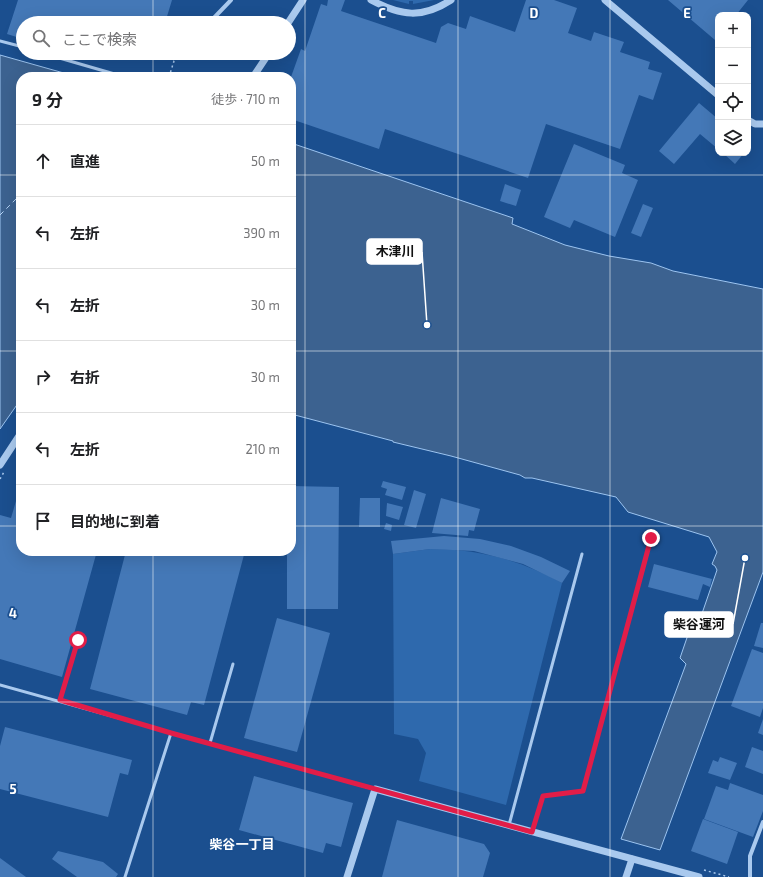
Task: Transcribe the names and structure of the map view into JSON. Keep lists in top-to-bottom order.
{
  "districts": ["柴谷一丁目"],
  "places": ["木津川", "柴谷運河"],
  "page": {
    "map_buttons": ["+", "−"],
    "search": "ここで検索",
    "heading": ["9 分", "徒歩 · 710 m"],
    "list": [
      ["直進", "50 m"],
      ["左折", "390 m"],
      ["左折", "30 m"],
      ["右折", "30 m"],
      ["左折", "210 m"],
      "目的地に到着"
    ]
  },
  "grid": {
    "columns": ["C", "D", "E"],
    "rows": ["4", "5"]
  }
}
